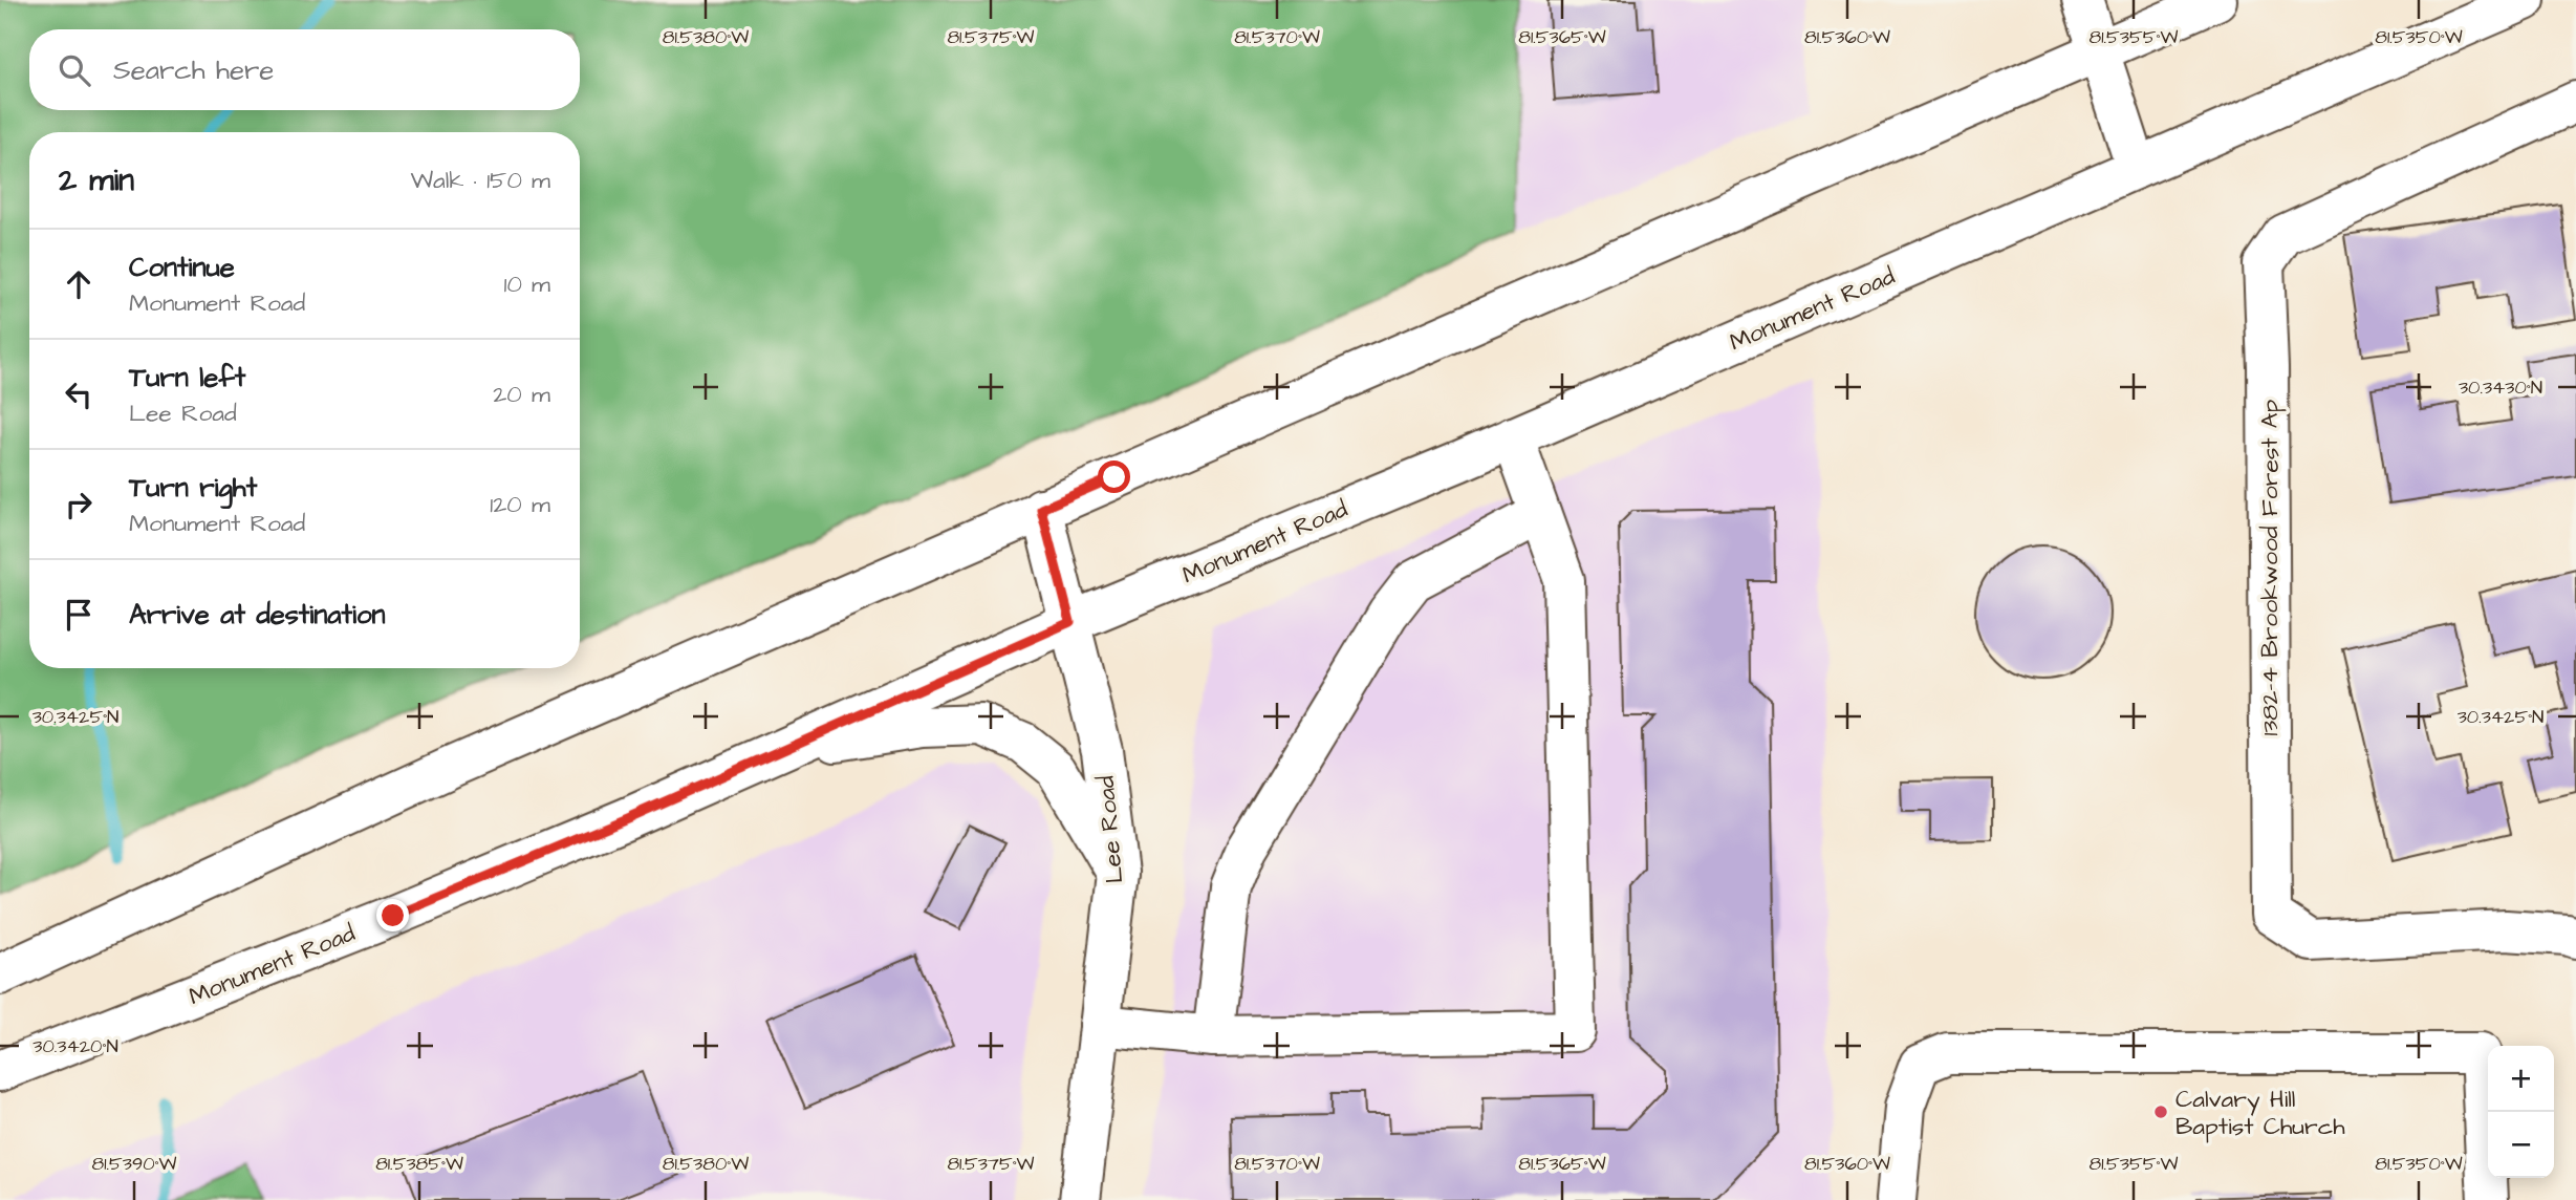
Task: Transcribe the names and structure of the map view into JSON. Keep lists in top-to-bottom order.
{
  "streets": {
    "main road": ["Monument Road", "1382-4 Brookwood Forest Ap", "Lee Road"]
  },
  "crossings": [
    ["Monument Road", "Lee Road"]
  ],
  "places": ["Calvary Hill Baptist Church"],
  "page": {
    "search": "Search here",
    "heading": ["2 min", "Walk · 150 m"],
    "list": [
      ["Continue", "Monument Road", "10 m"],
      ["Turn left", "Lee Road", "20 m"],
      ["Turn right", "Monument Road", "120 m"],
      "Arrive at destination"
    ],
    "map_buttons": ["+", "−"]
  },
  "coordinates": [
    "81.5380°W",
    "81.5375°W",
    "81.5370°W",
    "81.5365°W",
    "81.5360°W",
    "81.5355°W",
    "81.5350°W",
    "30.3430°N",
    "30.3425°N",
    "30.3420°N",
    "81.5390°W",
    "81.5385°W"
  ]
}
